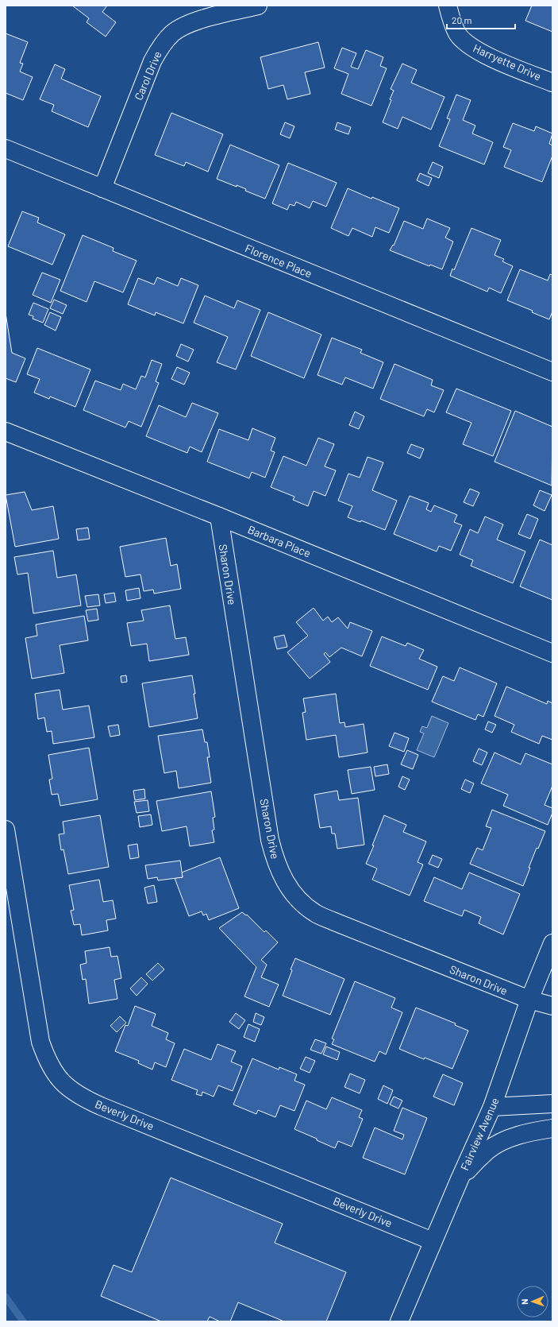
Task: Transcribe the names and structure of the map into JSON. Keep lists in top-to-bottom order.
{
  "streets": {
    "main road": [
      "Harryette Drive",
      "Carol Drive",
      "Florence Place",
      "Barbara Place",
      "Sharon Drive",
      "Beverly Drive",
      "Fairview Avenue"
    ]
  },
  "crossings": [
    ["Carol Drive", "Florence Place"],
    ["Barbara Place", "Sharon Drive"],
    ["Sharon Drive", "Fairview Avenue"],
    ["Beverly Drive", "Fairview Avenue"]
  ],
  "scale_bar": "20 m",
  "north": "left"
}
